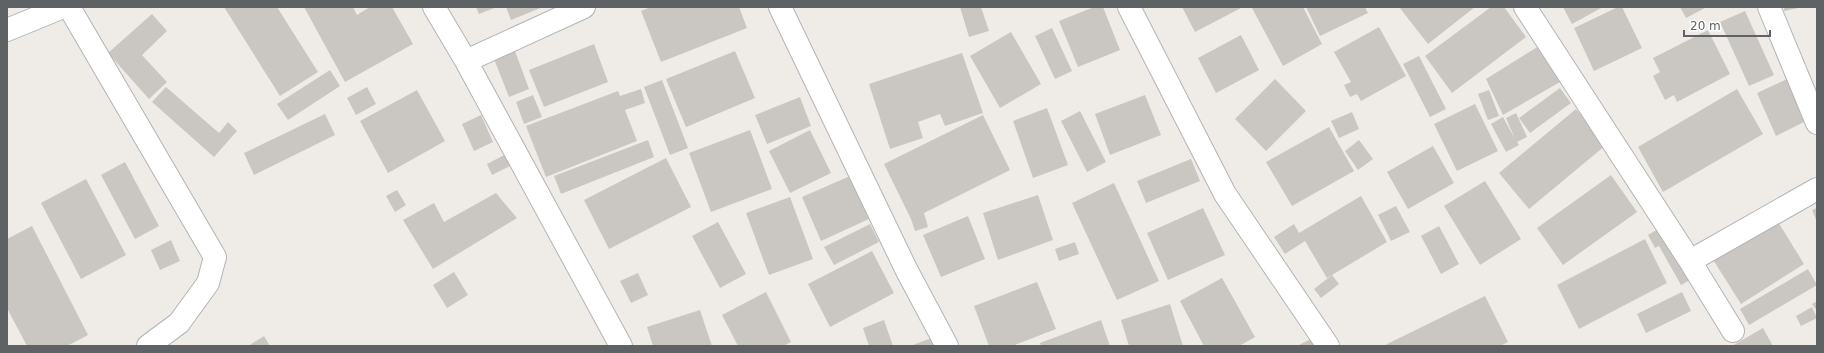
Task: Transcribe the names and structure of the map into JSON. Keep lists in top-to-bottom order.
{
  "scale_bar": "20 m"
}
